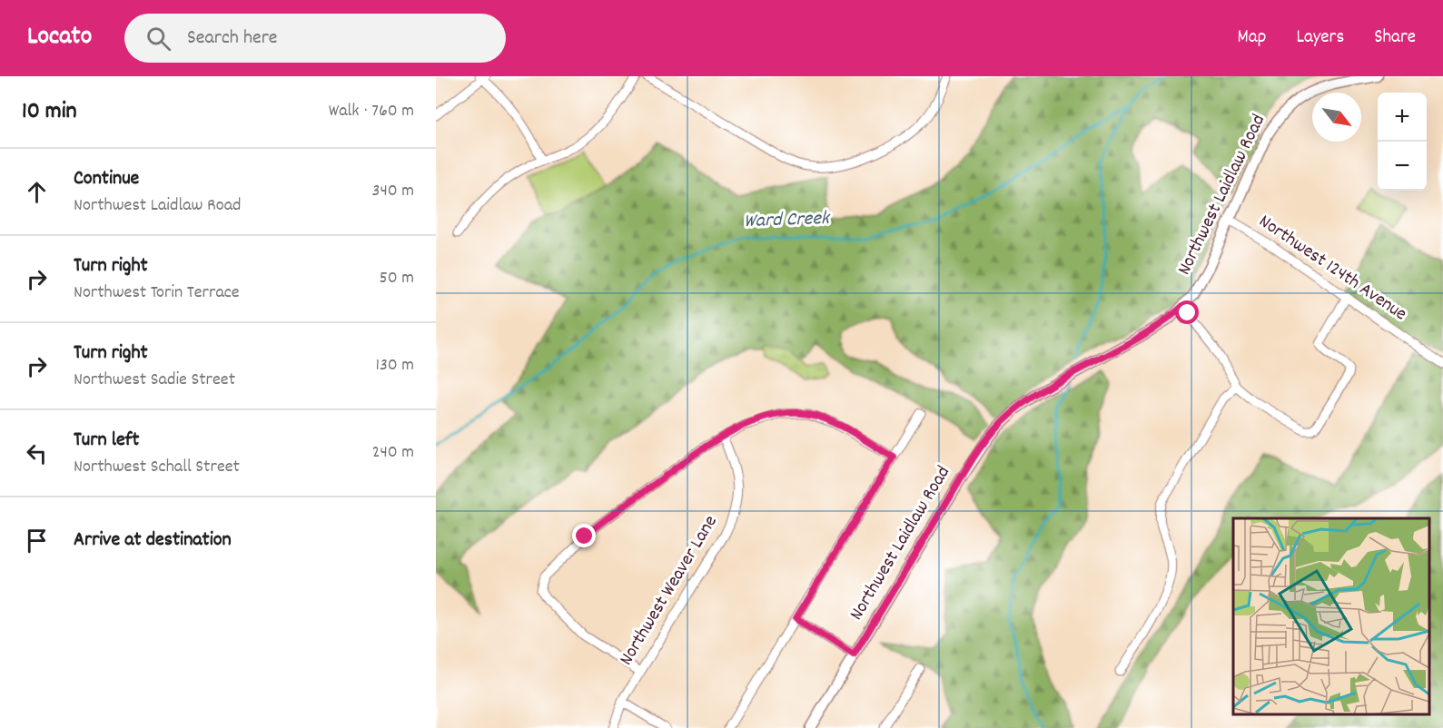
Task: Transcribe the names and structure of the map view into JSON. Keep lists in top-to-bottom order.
{
  "streets": {
    "street": ["Northwest Laidlaw Road", "Northwest 124th Avenue", "Northwest Weaver Lane"]
  },
  "crossings": [
    ["Northwest Laidlaw Road", "Northwest 124th Avenue"]
  ],
  "water": ["Ward Creek"],
  "north": "bottom right",
  "page": {
    "header": "Locato",
    "search": "Search here",
    "nav": ["Map", "Layers", "Share"],
    "heading": ["10 min", "Walk · 760 m"],
    "map_buttons": ["+", "−"],
    "list": [
      ["Continue", "Northwest Laidlaw Road", "340 m"],
      ["Turn right", "Northwest Torin Terrace", "50 m"],
      ["Turn right", "Northwest Sadie Street", "130 m"],
      ["Turn left", "Northwest Schall Street", "240 m"],
      "Arrive at destination"
    ]
  }
}
